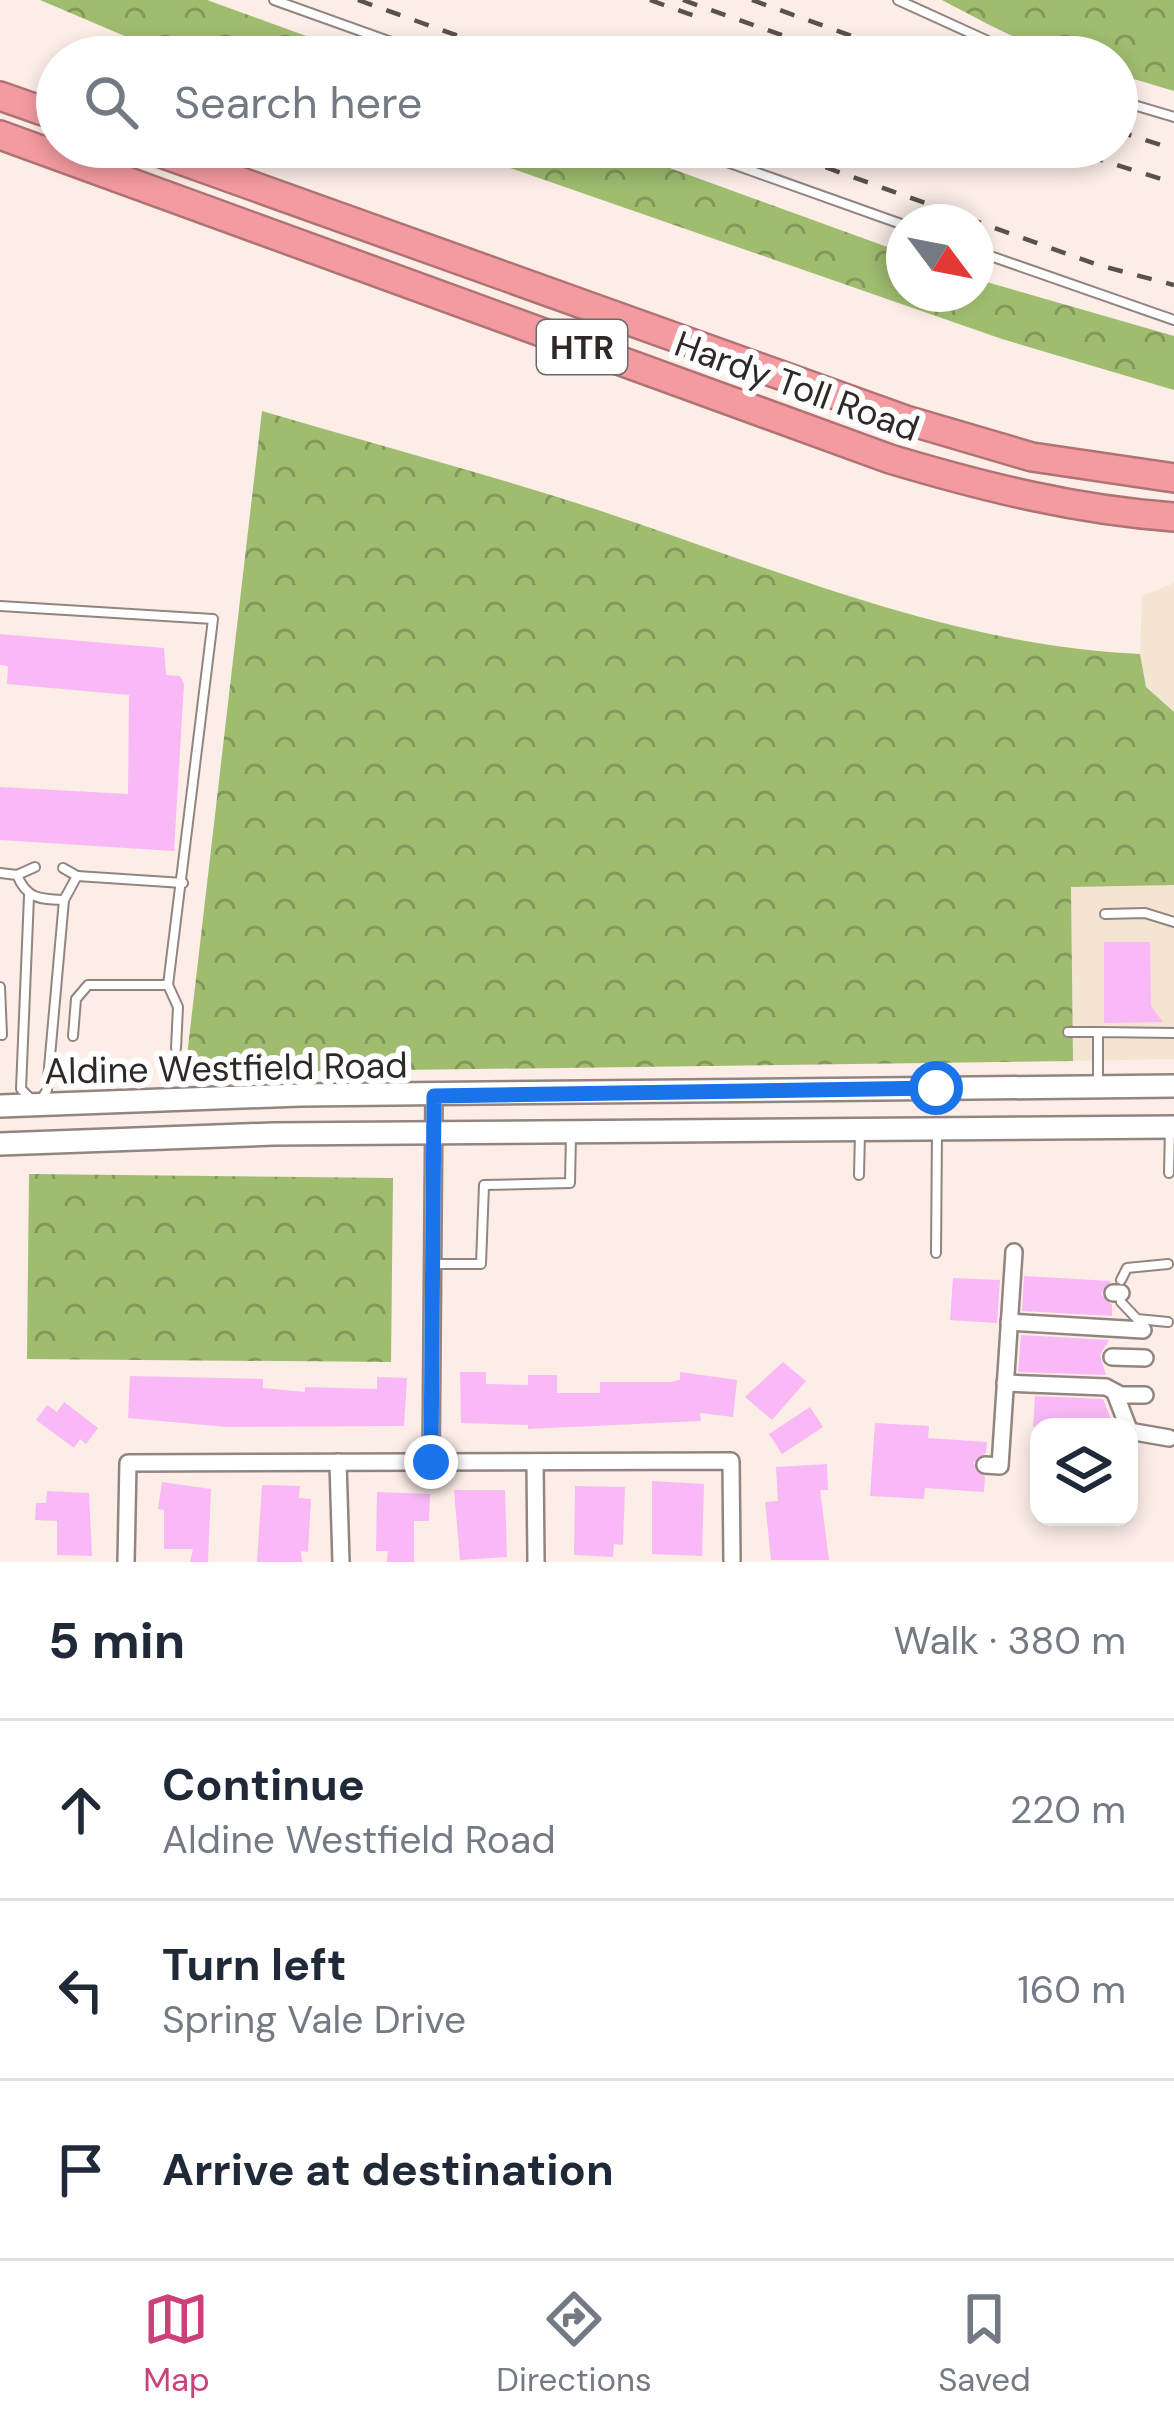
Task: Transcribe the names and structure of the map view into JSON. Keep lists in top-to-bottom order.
{
  "streets": {
    "highway": ["HTR", "Hardy Toll Road"],
    "main road": ["Aldine Westfield Road"]
  },
  "north": "bottom right",
  "page": {
    "search": "Search here",
    "heading": ["5 min", "Walk · 380 m"],
    "list": [
      ["Continue", "Aldine Westfield Road", "220 m"],
      ["Turn left", "Spring Vale Drive", "160 m"],
      "Arrive at destination"
    ],
    "nav": ["Map", "Directions", "Saved"]
  }
}
